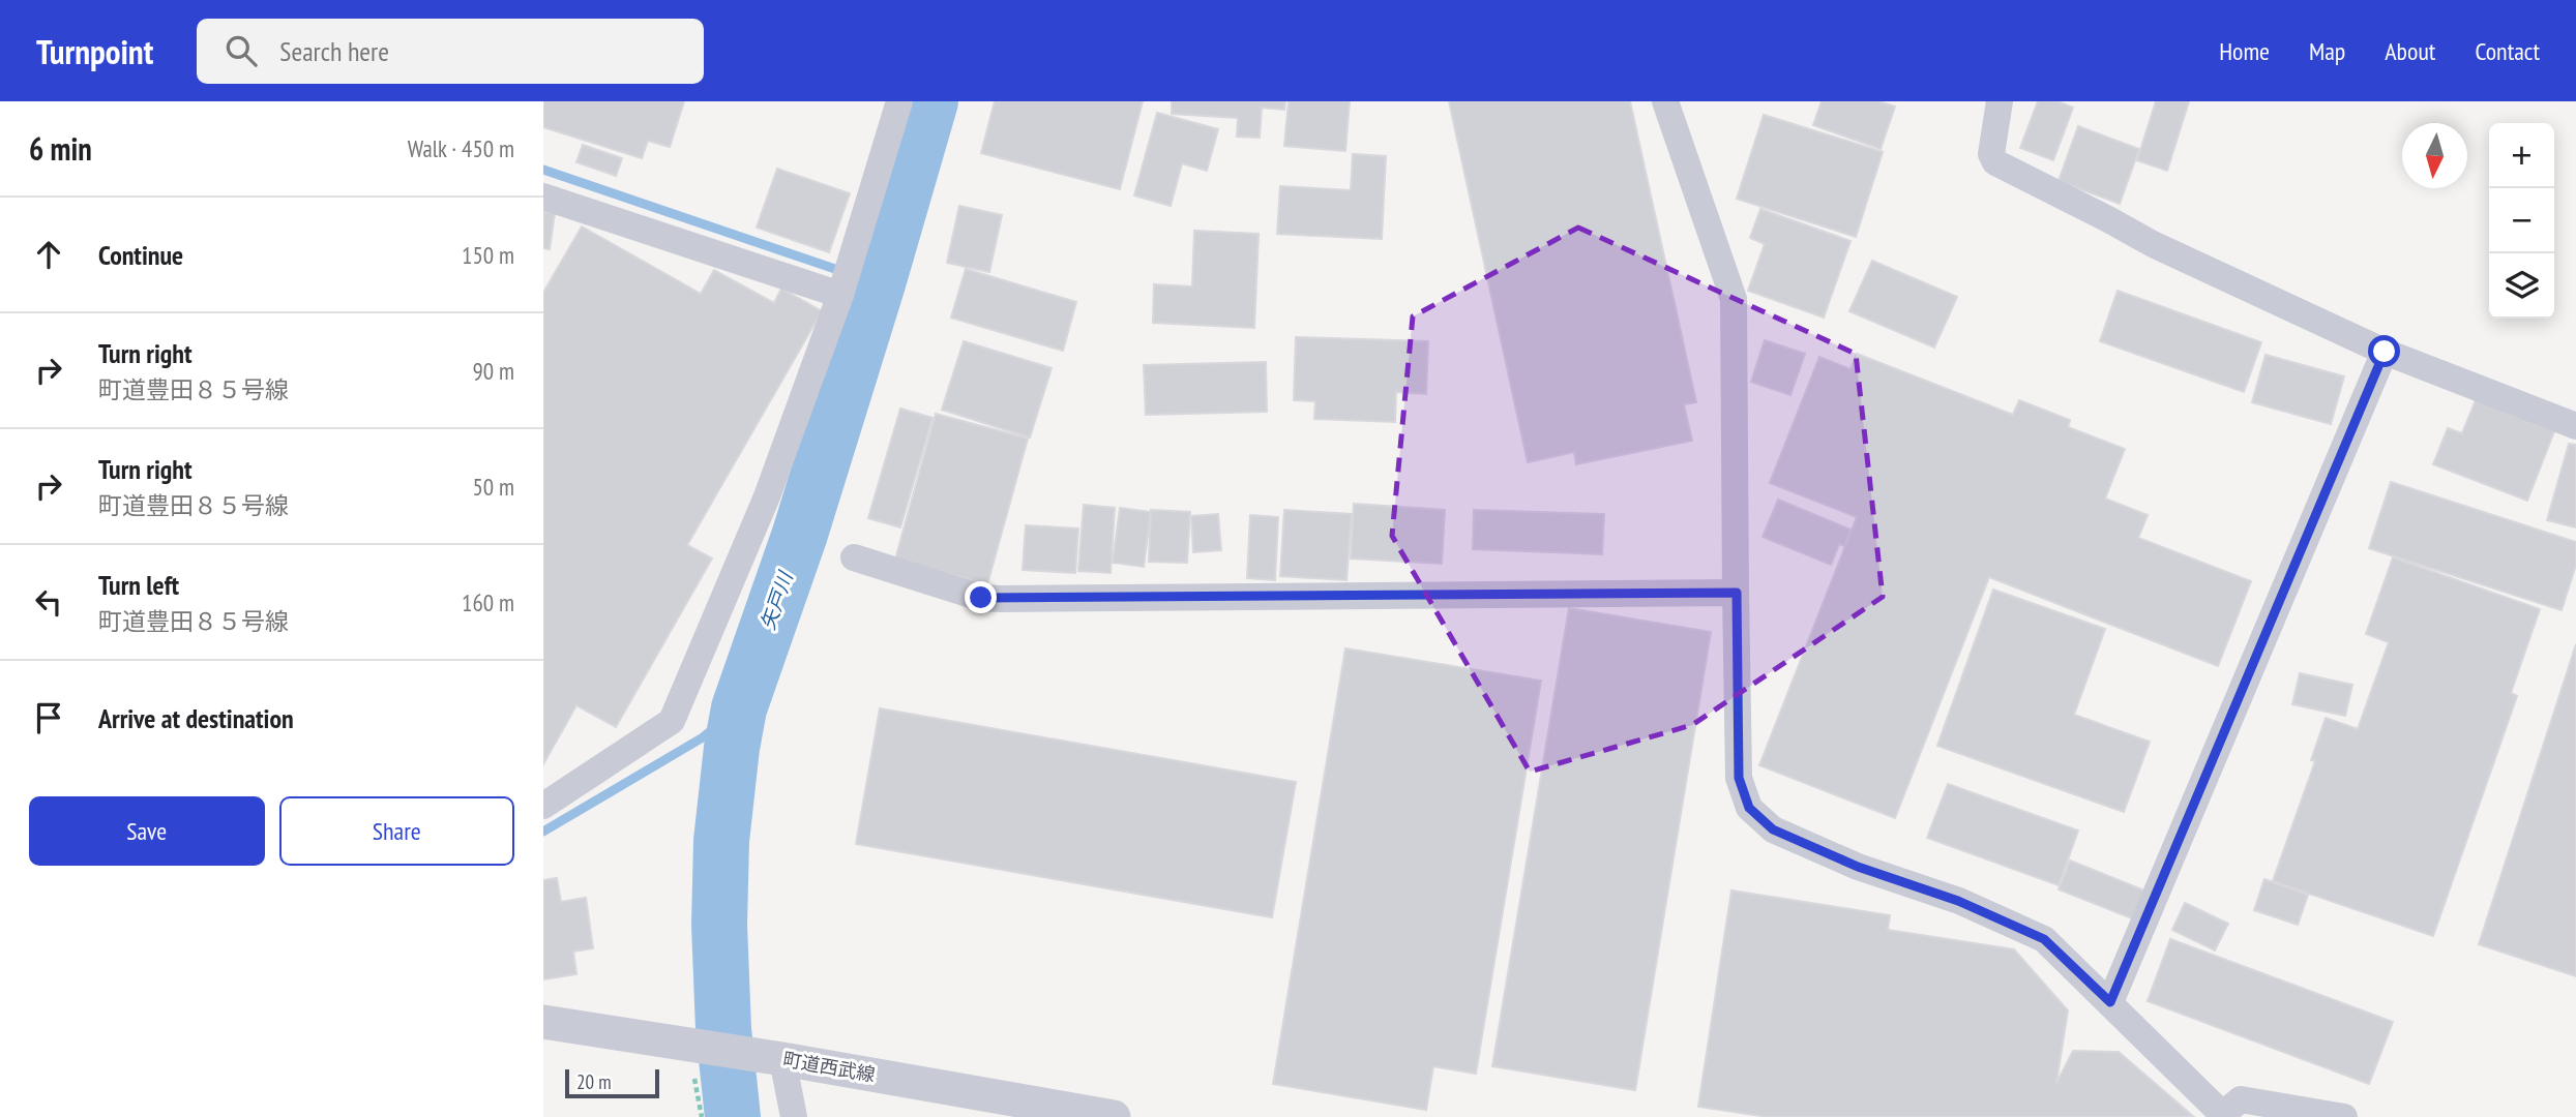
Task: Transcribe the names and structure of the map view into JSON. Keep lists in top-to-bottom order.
{
  "streets": {
    "street": ["町道西武線"]
  },
  "water": ["矢戸川"],
  "scale_bar": "20 m",
  "north": "bottom",
  "page": {
    "header": "Turnpoint",
    "search": "Search here",
    "nav": [
      "Home",
      "Map",
      "About",
      "Contact"
    ],
    "heading": ["6 min", "Walk · 450 m"],
    "map_buttons": ["+", "−"],
    "list": [
      ["Continue", "150 m"],
      ["Turn right", "町道豊田８５号線", "90 m"],
      ["Turn right", "町道豊田８５号線", "50 m"],
      ["Turn left", "町道豊田８５号線", "160 m"],
      "Arrive at destination"
    ],
    "buttons": ["Save", "Share"],
    "scale": "20 m"
  }
}
